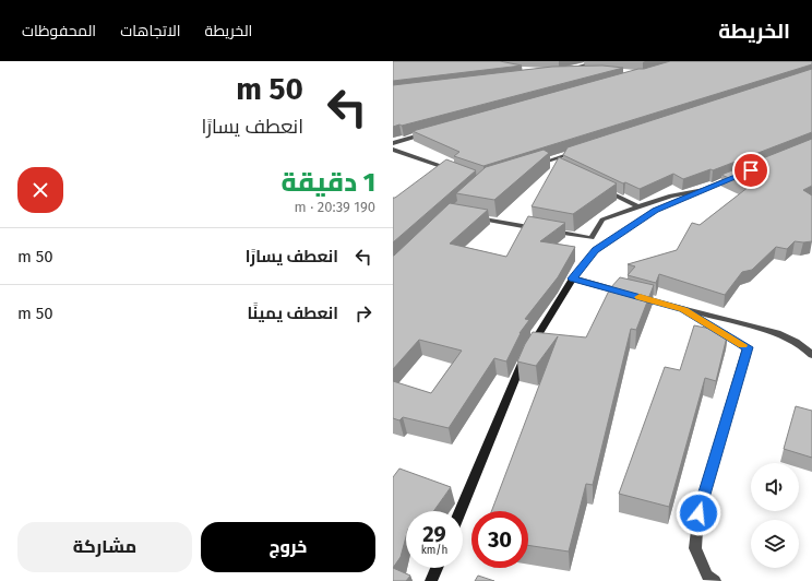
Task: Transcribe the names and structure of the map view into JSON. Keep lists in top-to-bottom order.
{
  "page": {
    "header": "الخريطة",
    "nav": ["الخريطة", "الاتجاهات", "المحفوظات"],
    "turn": ["50 m", "انعطف يسارًا"],
    "heading": ["1 دقيقة", "190 m · 20:39"],
    "list": [
      {
        "name": "انعطف يسارًا",
        "value": "50 m"
      },
      {
        "name": "انعطف يمينًا",
        "value": "50 m"
      }
    ],
    "speed": "29 km/h",
    "limit": "30",
    "buttons": ["خروج", "مشاركة"]
  }
}
